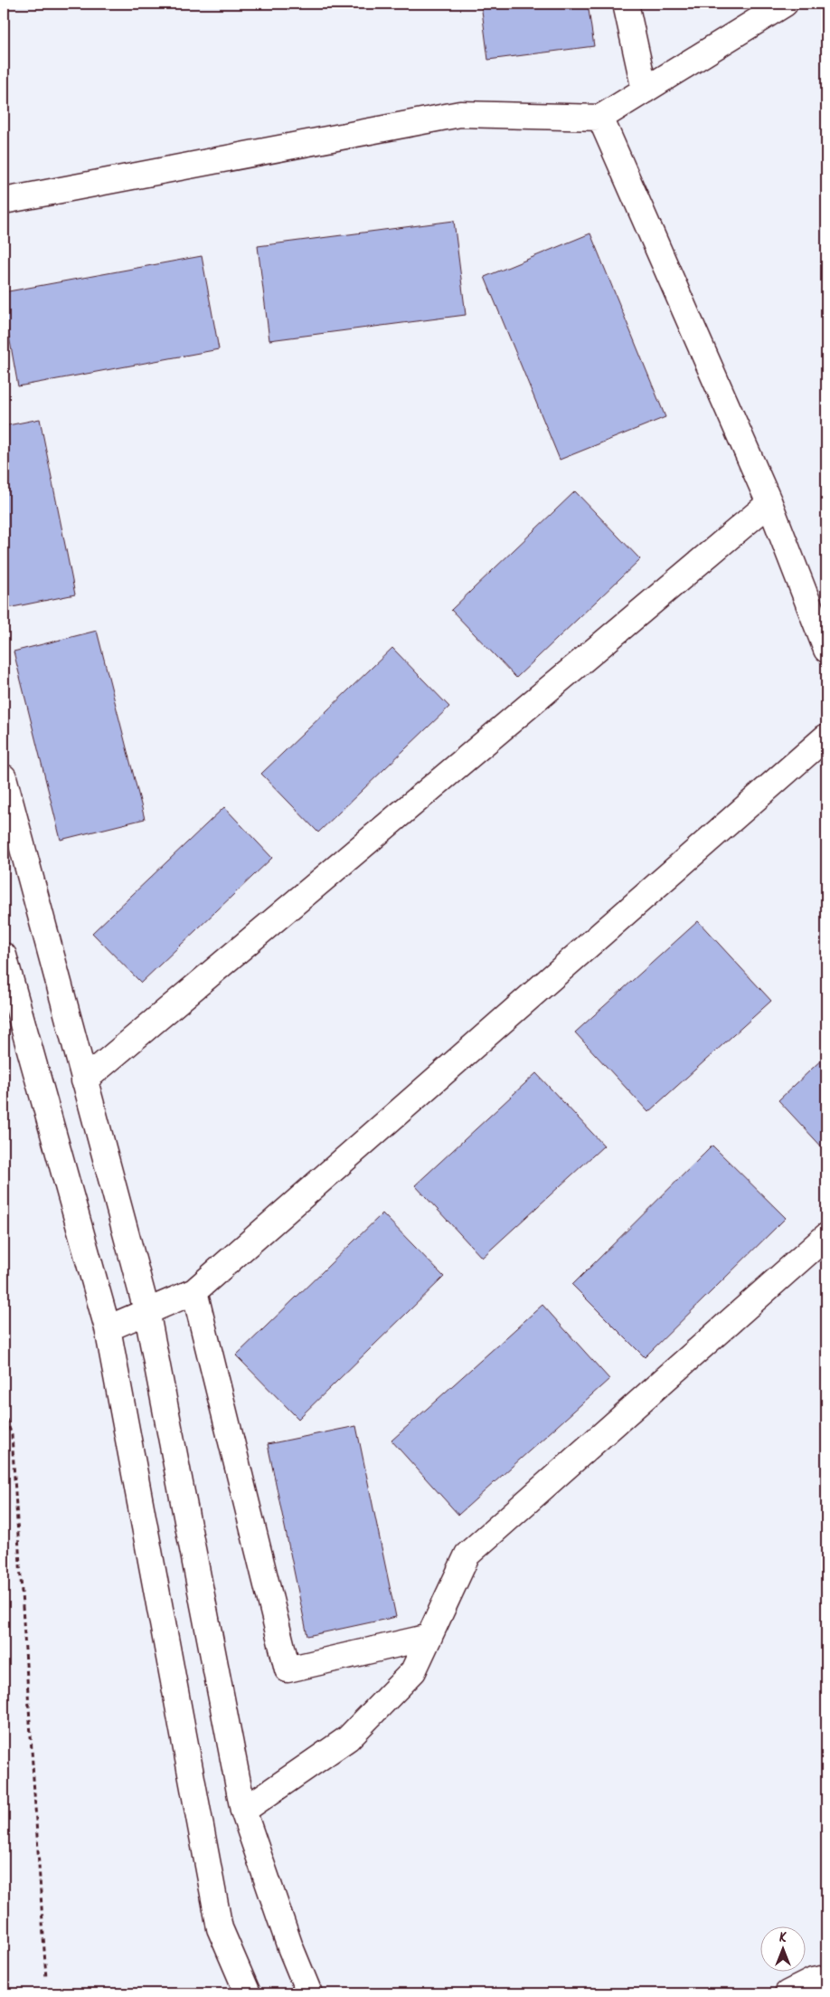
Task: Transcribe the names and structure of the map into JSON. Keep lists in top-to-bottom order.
{
  "north": "top"
}
